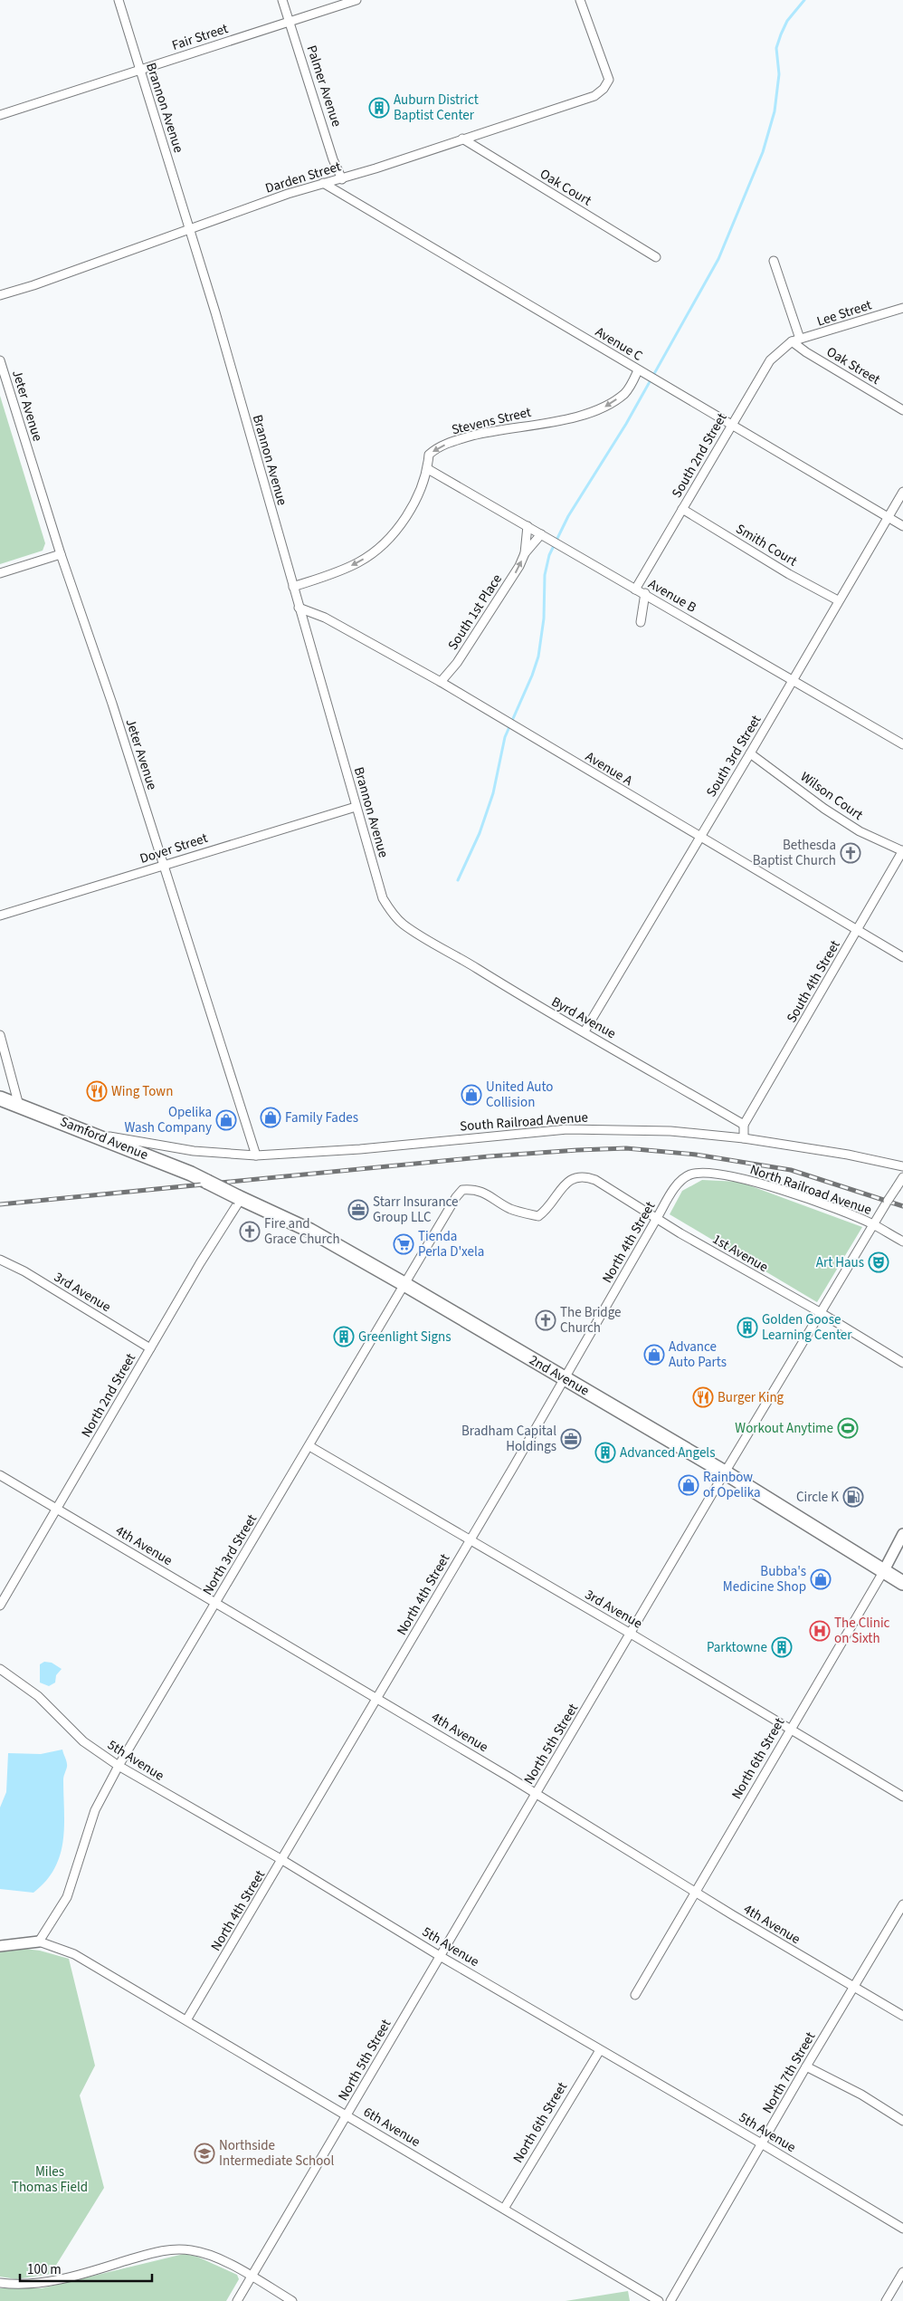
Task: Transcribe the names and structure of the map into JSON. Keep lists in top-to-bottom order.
{
  "streets": {
    "main road": ["Samford Avenue", "2nd Avenue"],
    "street": [
      "Fair Street",
      "Palmer Avenue",
      "Brannon Avenue",
      "Darden Street",
      "Oak Court",
      "Lee Street",
      "Avenue C",
      "Oak Street",
      "Jeter Avenue",
      "Stevens Street",
      "South 2nd Street",
      "Smith Court",
      "Avenue B",
      "South 1st Place",
      "South 3rd Street",
      "Avenue A",
      "Wilson Court",
      "Dover Street",
      "South 4th Street",
      "Byrd Avenue",
      "South Railroad Avenue",
      "North Railroad Avenue",
      "North 4th Street",
      "1st Avenue",
      "3rd Avenue",
      "North 2nd Street",
      "4th Avenue",
      "North 3rd Street",
      "North 5th Street",
      "North 6th Street",
      "5th Avenue",
      "North 7th Street",
      "6th Avenue"
    ]
  },
  "crossings": [
    ["Fair Street", "Palmer Avenue"],
    ["Fair Street", "Brannon Avenue"],
    ["Palmer Avenue", "Darden Street"],
    ["Brannon Avenue", "Darden Street"],
    ["Brannon Avenue", "Stevens Street"],
    ["Brannon Avenue", "Avenue A"],
    ["Brannon Avenue", "Dover Street"],
    ["Brannon Avenue", "Byrd Avenue"],
    ["Darden Street", "Oak Court"],
    ["Darden Street", "Avenue C"],
    ["Lee Street", "Oak Street"],
    ["Lee Street", "South 2nd Street"],
    ["Avenue C", "Stevens Street"],
    ["Avenue C", "South 2nd Street"],
    ["Avenue C", "South 3rd Street"],
    ["Oak Street", "South 2nd Street"],
    ["Jeter Avenue", "Dover Street"],
    ["Jeter Avenue", "South Railroad Avenue"],
    ["Stevens Street", "Avenue B"],
    ["South 2nd Street", "Smith Court"],
    ["South 2nd Street", "Avenue B"],
    ["Smith Court", "South 3rd Street"],
    ["Avenue B", "South 1st Place"],
    ["Avenue B", "South 3rd Street"],
    ["South 1st Place", "Avenue A"],
    ["South 3rd Street", "Avenue A"],
    ["South 3rd Street", "Wilson Court"],
    ["South 3rd Street", "Byrd Avenue"],
    ["Avenue A", "South 4th Street"],
    ["Wilson Court", "South 4th Street"],
    ["South 4th Street", "Byrd Avenue"],
    ["South Railroad Avenue", "Samford Avenue"],
    ["Samford Avenue", "2nd Avenue"],
    ["North Railroad Avenue", "North 4th Street"],
    ["North Railroad Avenue", "North 5th Street"],
    ["North 4th Street", "1st Avenue"],
    ["North 4th Street", "3rd Avenue"],
    ["North 4th Street", "2nd Avenue"],
    ["North 4th Street", "4th Avenue"],
    ["North 4th Street", "5th Avenue"],
    ["North 4th Street", "6th Avenue"],
    ["1st Avenue", "North 3rd Street"],
    ["1st Avenue", "North 5th Street"],
    ["3rd Avenue", "North 2nd Street"],
    ["3rd Avenue", "North 3rd Street"],
    ["3rd Avenue", "North 5th Street"],
    ["3rd Avenue", "North 6th Street"],
    ["2nd Avenue", "North 2nd Street"],
    ["2nd Avenue", "North 3rd Street"],
    ["2nd Avenue", "North 5th Street"],
    ["2nd Avenue", "North 6th Street"],
    ["North 2nd Street", "4th Avenue"],
    ["4th Avenue", "North 3rd Street"],
    ["4th Avenue", "North 5th Street"],
    ["4th Avenue", "North 6th Street"],
    ["4th Avenue", "North 7th Street"],
    ["North 3rd Street", "5th Avenue"],
    ["North 3rd Street", "6th Avenue"],
    ["North 5th Street", "5th Avenue"],
    ["North 5th Street", "6th Avenue"],
    ["North 6th Street", "5th Avenue"],
    ["North 6th Street", "6th Avenue"],
    ["5th Avenue", "North 7th Street"]
  ],
  "one_way": ["Stevens Street", "South 1st Place"],
  "parks": ["Miles Thomas Field"],
  "places": {
    "building": [
      "Auburn District Baptist Center",
      "Golden Goose Learning Center",
      "Greenlight Signs",
      "Advanced Angels",
      "Parktowne"
    ],
    "church": ["Bethesda Baptist Church", "Fire and Grace Church", "The Bridge Church"],
    "restaurant": ["Wing Town", "Burger King"],
    "shop": [
      "United Auto Collision",
      "Family Fades",
      "Opelika Wash Company",
      "Advance Auto Parts",
      "Rainbow of Opelika",
      "Bubba's Medicine Shop"
    ],
    "office": ["Starr Insurance Group LLC", "Bradham Capital Holdings"],
    "supermarket": ["Tienda Perla D'xela"],
    "theatre": ["Art Haus"],
    "sports": ["Workout Anytime"],
    "fuel station": ["Circle K"],
    "hospital": ["The Clinic on Sixth"],
    "school or university": ["Northside Intermediate School"]
  },
  "scale_bar": "100 m"
}
